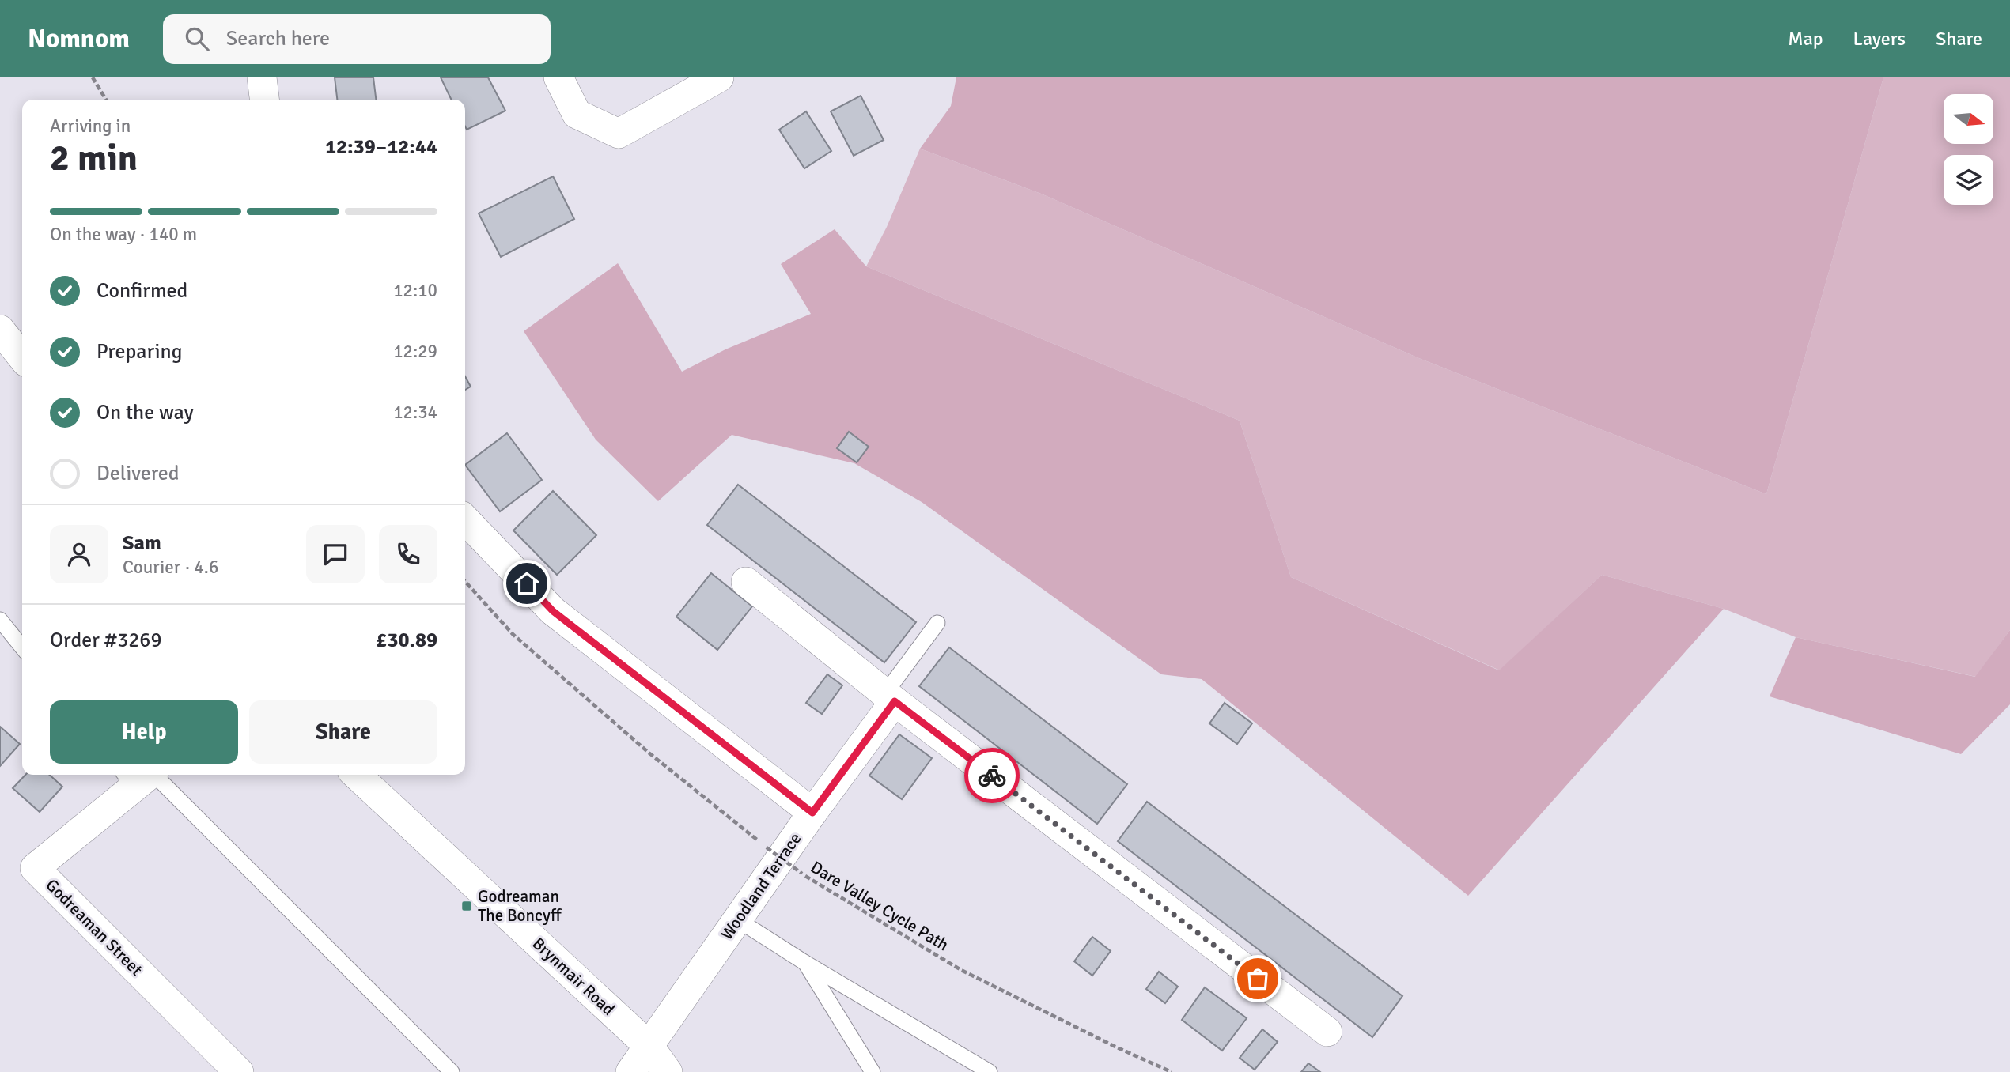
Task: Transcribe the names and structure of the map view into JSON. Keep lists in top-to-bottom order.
{
  "streets": {
    "street": ["Woodland Terrace", "Godreaman Street", "Brynmair Road"],
    "path": ["Dare Valley Cycle Path"]
  },
  "crossings": [
    ["Woodland Terrace", "Brynmair Road"]
  ],
  "places": {
    "transit": ["Godreaman The Boncyff"]
  },
  "north": "right",
  "page": {
    "header": "Nomnom",
    "search": "Search here",
    "nav": ["Map", "Layers", "Share"],
    "heading": ["2 min", "Arriving in", "12:39–12:44"],
    "panel": [
      "Sam",
      "Courier · 4.6",
      "Order #3269",
      "£30.89"
    ],
    "bar": "On the way · 140 m",
    "list": [
      ["Confirmed", "12:10"],
      ["Preparing", "12:29"],
      ["On the way", "12:34"],
      "Delivered"
    ],
    "buttons": ["Help", "Share"]
  }
}
